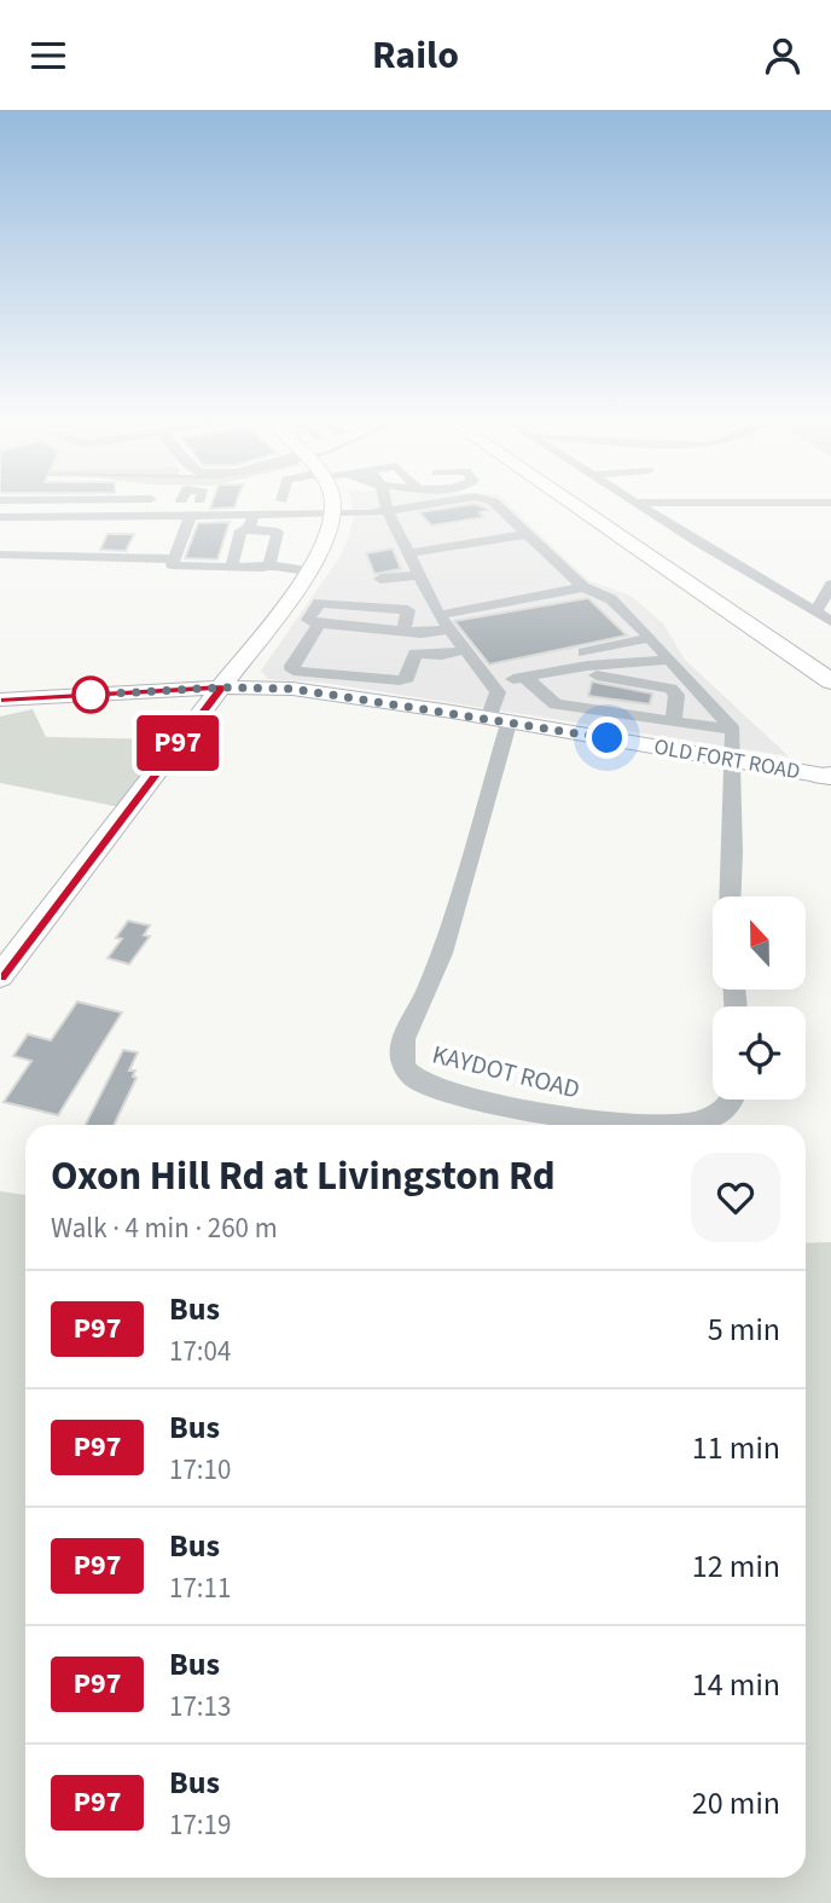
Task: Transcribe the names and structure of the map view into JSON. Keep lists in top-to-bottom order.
{
  "streets": {
    "main road": ["OLD FORT ROAD"],
    "street": ["KAYDOT ROAD"]
  },
  "crossings": [
    ["OLD FORT ROAD", "KAYDOT ROAD"]
  ],
  "lines": ["bus line P97"],
  "north": "top",
  "page": {
    "header": "Railo",
    "on_map": "P97",
    "heading": ["Oxon Hill Rd at Livingston Rd", "Walk · 4 min · 260 m"],
    "list": [
      {
        "mark": "P97",
        "name": "Bus",
        "note": "17:04",
        "value": "5 min"
      },
      {
        "mark": "P97",
        "name": "Bus",
        "note": "17:10",
        "value": "11 min"
      },
      {
        "mark": "P97",
        "name": "Bus",
        "note": "17:11",
        "value": "12 min"
      },
      {
        "mark": "P97",
        "name": "Bus",
        "note": "17:13",
        "value": "14 min"
      },
      {
        "mark": "P97",
        "name": "Bus",
        "note": "17:19",
        "value": "20 min"
      }
    ]
  }
}
